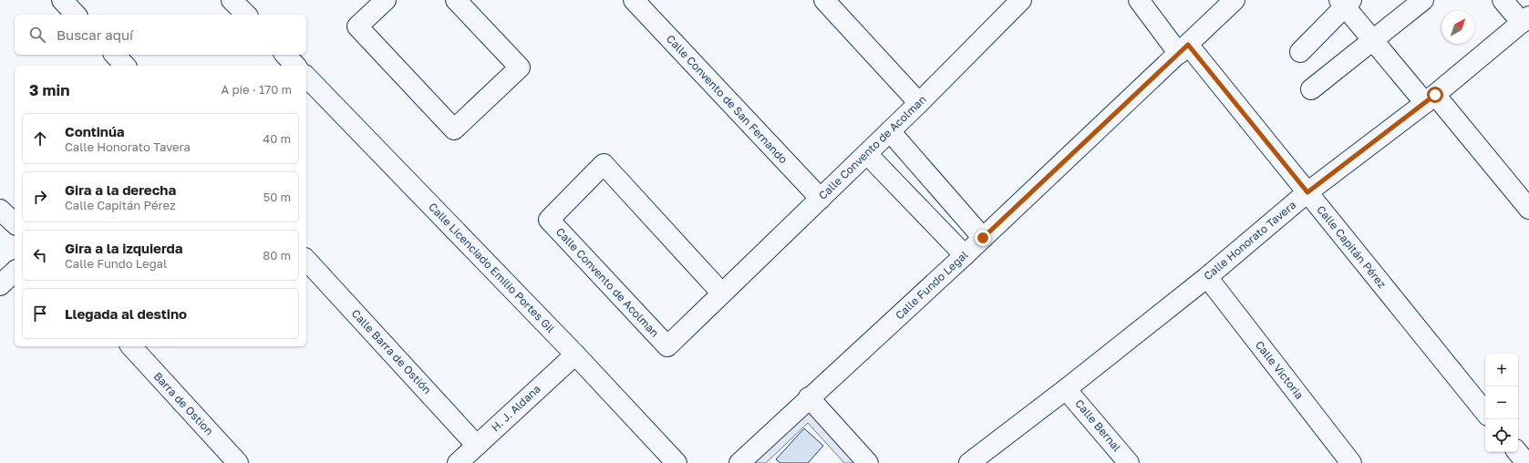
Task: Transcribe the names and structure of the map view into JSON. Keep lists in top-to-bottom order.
{
  "streets": {
    "street": [
      "Calle Convento de San Fernando",
      "Calle Convento de Acolman",
      "Calle Honorato Tavera",
      "Calle Capitán Pérez",
      "Calle Licenciado Emilio Portes Gil",
      "Calle Fundo Legal",
      "Calle Barra de Ostión",
      "Calle Victoria",
      "Barra de Ostion",
      "H. J. Aldana",
      "Calle Bernal"
    ]
  },
  "crossings": [
    ["Calle Convento de San Fernando", "Calle Convento de Acolman"],
    ["Calle Honorato Tavera", "Calle Capitán Pérez"],
    ["Calle Honorato Tavera", "Calle Victoria"],
    ["Calle Honorato Tavera", "Calle Bernal"],
    ["Calle Capitán Pérez", "Calle Fundo Legal"],
    ["Calle Licenciado Emilio Portes Gil", "H. J. Aldana"],
    ["Calle Barra de Ostión", "H. J. Aldana"]
  ],
  "north": "top right",
  "page": {
    "search": "Buscar aquí",
    "heading": ["3 min", "A pie · 170 m"],
    "list": [
      ["Continúa", "Calle Honorato Tavera", "40 m"],
      ["Gira a la derecha", "Calle Capitán Pérez", "50 m"],
      ["Gira a la izquierda", "Calle Fundo Legal", "80 m"],
      "Llegada al destino"
    ],
    "map_buttons": ["+", "−"]
  }
}
